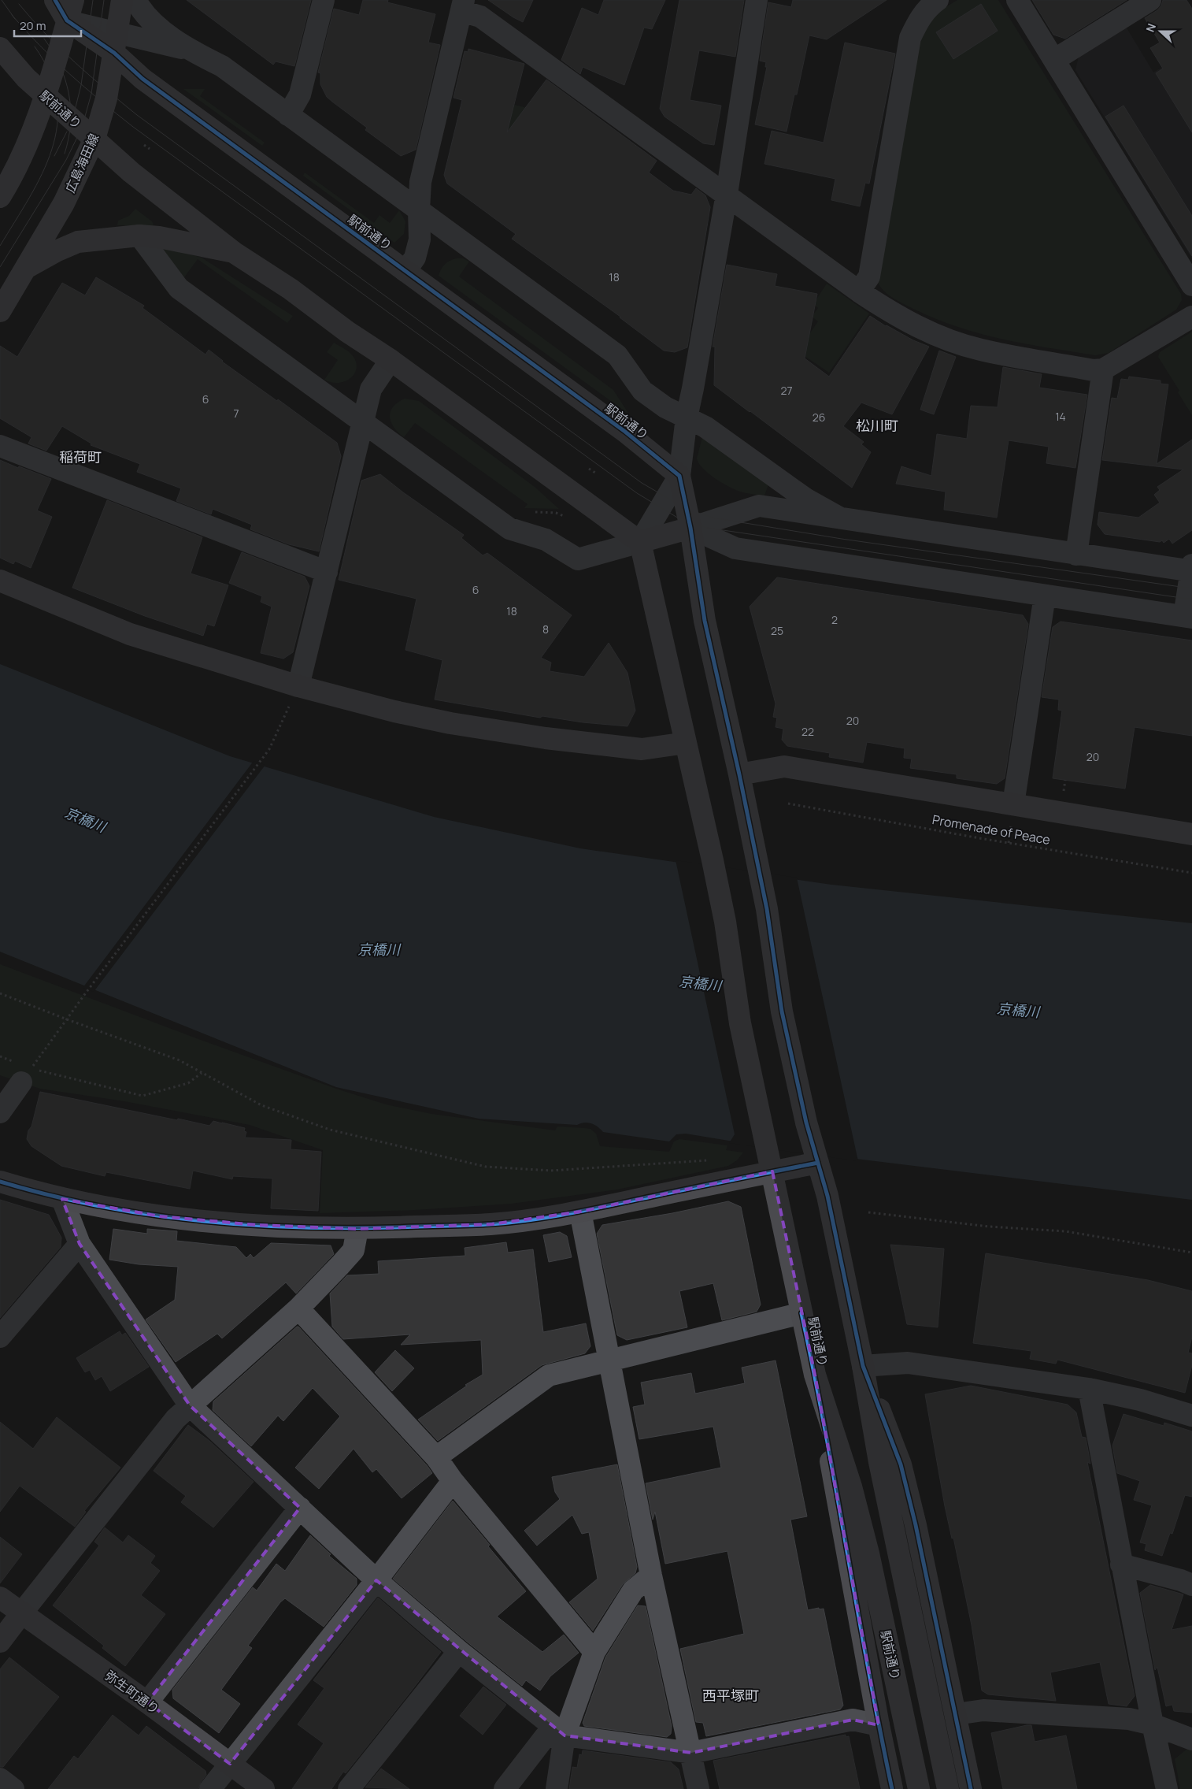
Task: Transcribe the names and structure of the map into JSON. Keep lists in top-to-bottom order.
{
  "streets": {
    "street": ["駅前通り", "広島海田線", "弥生町通り"],
    "path": ["Promenade of Peace"]
  },
  "crossings": [
    ["駅前通り", "広島海田線"]
  ],
  "districts": ["松川町", "稲荷町", "西平塚町"],
  "water": ["京橋川"],
  "house_numbers": [
    "18",
    "27",
    "6",
    "7",
    "14",
    "26",
    "6",
    "18",
    "2",
    "8",
    "25",
    "20",
    "22",
    "20"
  ],
  "scale_bar": "20 m",
  "north": "left"
}
